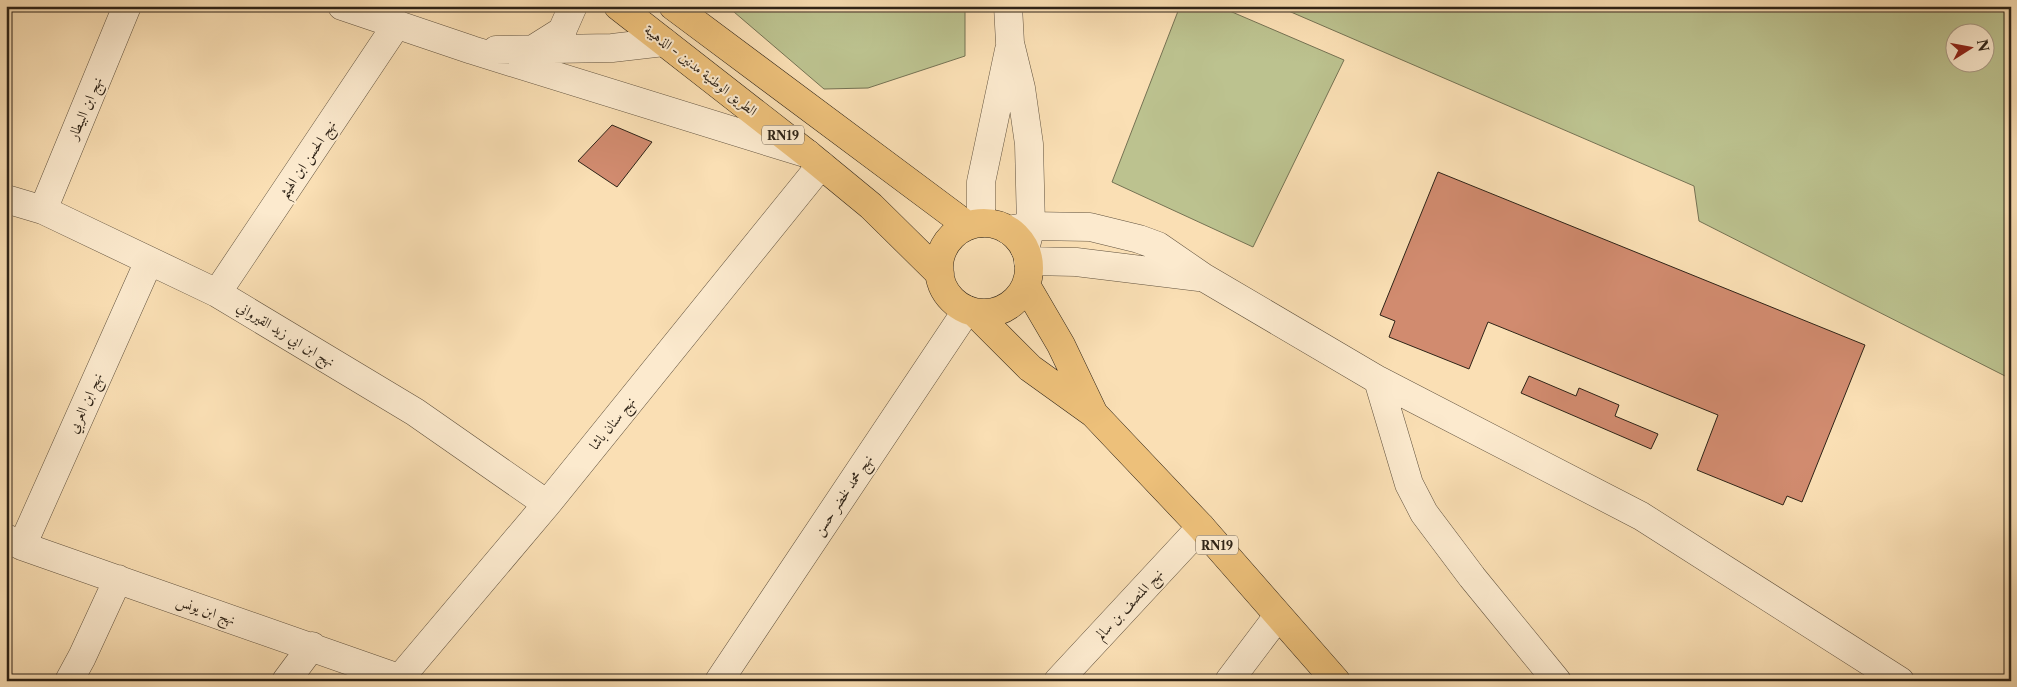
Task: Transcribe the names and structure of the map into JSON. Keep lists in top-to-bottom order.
{
  "streets": {
    "main road": ["الطريق الوطنية مدنين - الذهيبة", "RN19"],
    "street": [
      "نهج ابن البيطار",
      "نهج الحسن ابن الهيثم",
      "نهج ابن ابي زيد القيرواني",
      "نهج ابن العربي",
      "نهج سنان باشا",
      "نهج محمد لخضر حسن",
      "نهج المنصف بن سالم",
      "نهج ابن يونس"
    ]
  },
  "crossings": [
    ["الطريق الوطنية مدنين - الذهيبة", "RN19"],
    ["الطريق الوطنية مدنين - الذهيبة", "نهج سنان باشا"],
    ["الطريق الوطنية مدنين - الذهيبة", "نهج محمد لخضر حسن"],
    ["نهج ابن البيطار", "نهج ابن ابي زيد القيرواني"],
    ["RN19", "نهج محمد لخضر حسن"],
    ["RN19", "نهج المنصف بن سالم"],
    ["نهج الحسن ابن الهيثم", "نهج ابن ابي زيد القيرواني"],
    ["نهج ابن ابي زيد القيرواني", "نهج ابن العربي"],
    ["نهج ابن ابي زيد القيرواني", "نهج سنان باشا"],
    ["نهج ابن العربي", "نهج ابن يونس"],
    ["نهج سنان باشا", "نهج ابن يونس"]
  ],
  "north": "right"
}
